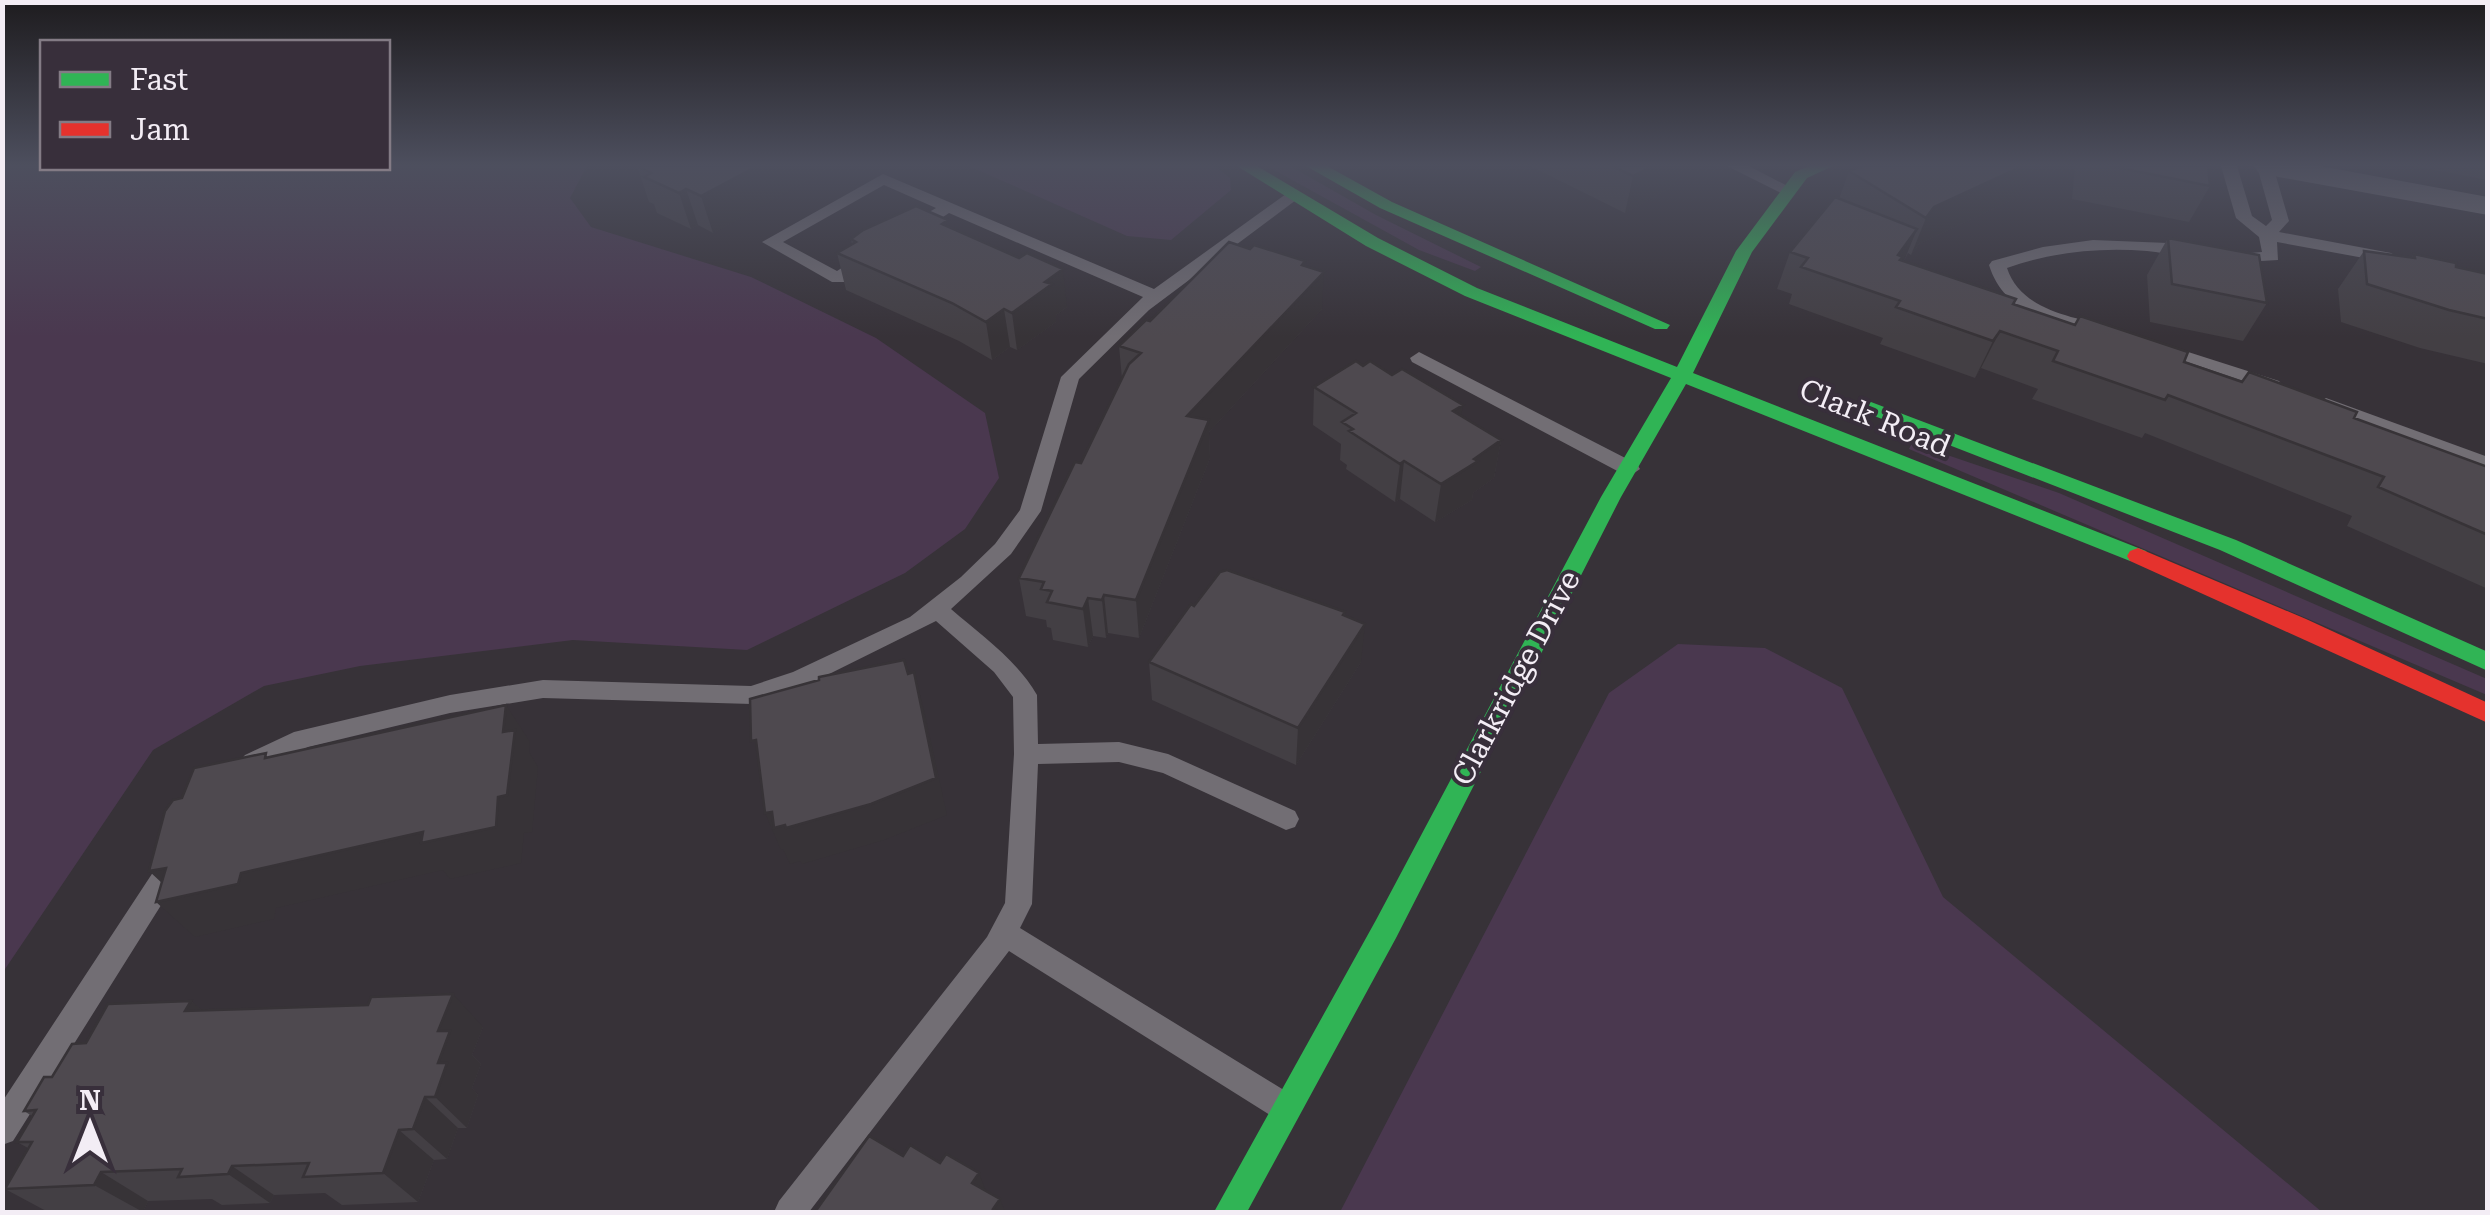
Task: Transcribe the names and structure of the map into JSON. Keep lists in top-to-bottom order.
{
  "streets": {
    "main road": ["Clark Road", "Clarkridge Drive"]
  },
  "crossings": [
    ["Clark Road", "Clarkridge Drive"]
  ],
  "legend": ["Fast", "Jam"],
  "north": "top"
}
